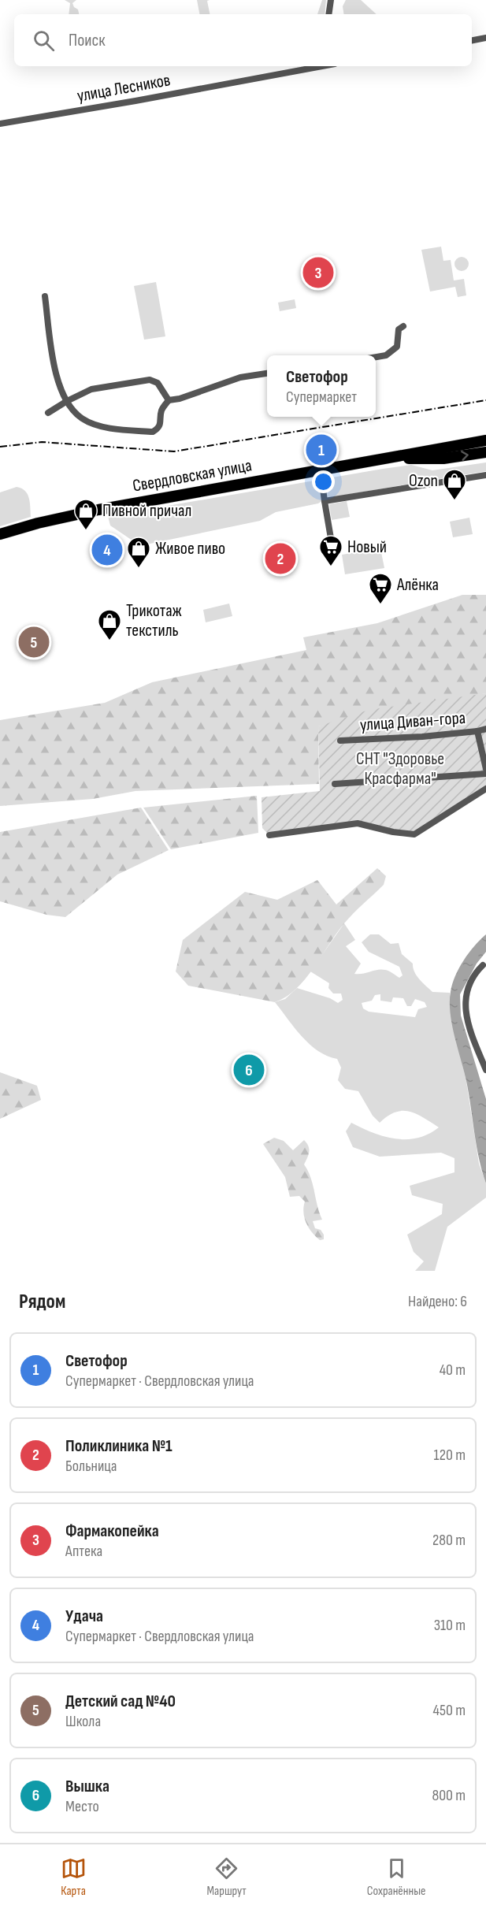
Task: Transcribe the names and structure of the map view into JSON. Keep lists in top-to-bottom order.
{
  "streets": {
    "highway": ["Свердловская улица"],
    "street": ["улица Лесников", "улица Диван-гора"]
  },
  "parks": ["СНТ \"Здоровье Красфарма\""],
  "places": {
    "shop": [
      "Ozon",
      "Пивной причал",
      "Живое пиво",
      "Трикотаж текстиль"
    ],
    "supermarket": ["Новый", "Алёнка"]
  },
  "page": {
    "search": "Поиск",
    "pins": [
      "3",
      "1",
      "4",
      "2",
      "5",
      "6"
    ],
    "popup": ["Светофор", "Супермаркет"],
    "heading": ["Рядом", "Найдено: 6"],
    "list": [
      {
        "mark": "1",
        "name": "Светофор",
        "note": "Супермаркет · Свердловская улица",
        "value": "40 m"
      },
      {
        "mark": "2",
        "name": "Поликлиника №1",
        "note": "Больница",
        "value": "120 m"
      },
      {
        "mark": "3",
        "name": "Фармакопейка",
        "note": "Аптека",
        "value": "280 m"
      },
      {
        "mark": "4",
        "name": "Удача",
        "note": "Супермаркет · Свердловская улица",
        "value": "310 m"
      },
      {
        "mark": "5",
        "name": "Детский сад №40",
        "note": "Школа",
        "value": "450 m"
      },
      {
        "mark": "6",
        "name": "Вышка",
        "note": "Место",
        "value": "800 m"
      }
    ],
    "nav": ["Карта", "Маршрут", "Сохранённые"]
  }
}
